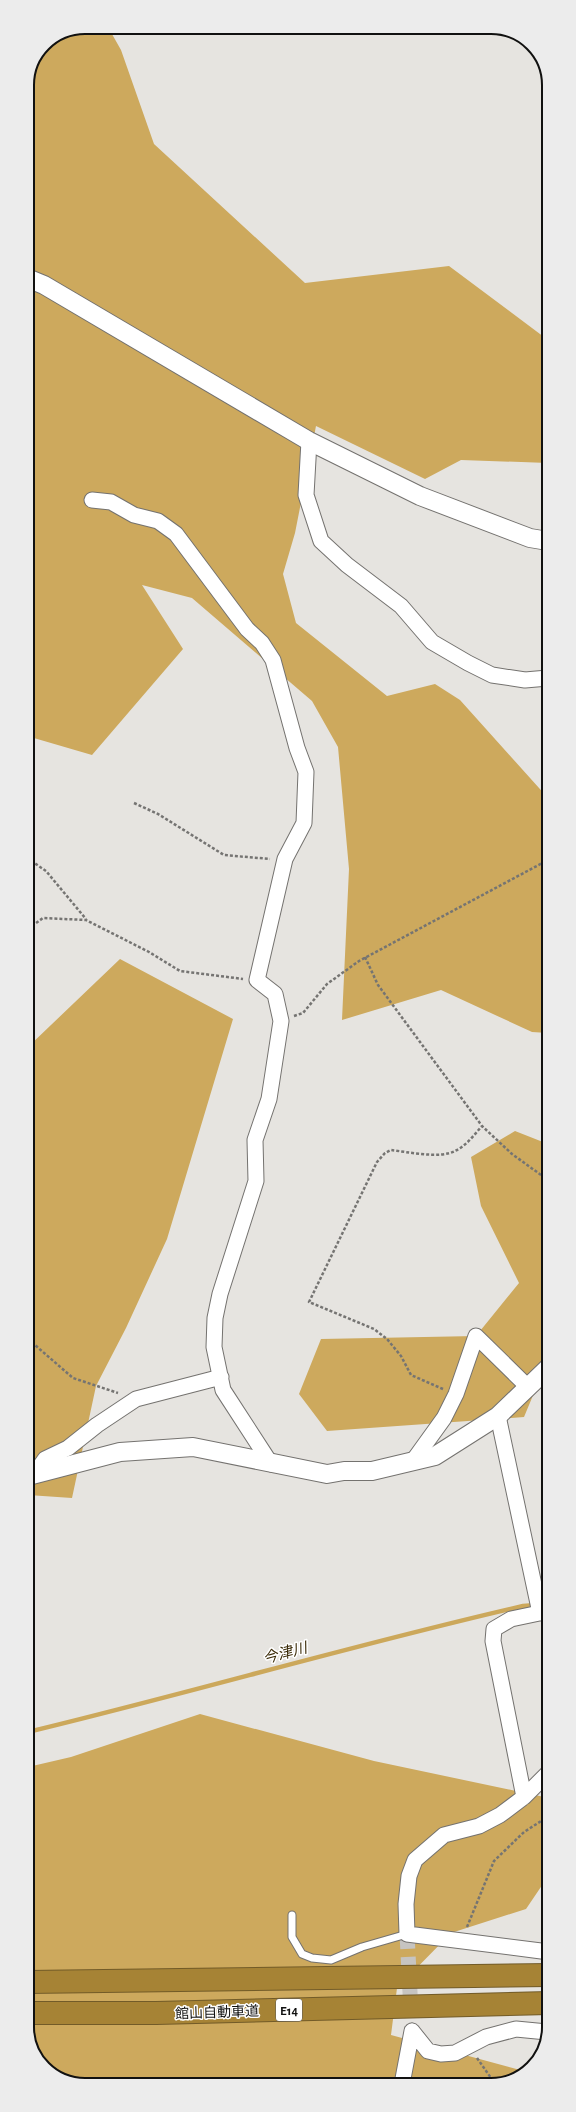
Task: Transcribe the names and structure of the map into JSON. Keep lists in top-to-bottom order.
{
  "streets": {
    "highway": ["E14", "館山自動車道"]
  },
  "water": ["今津川"]
}
